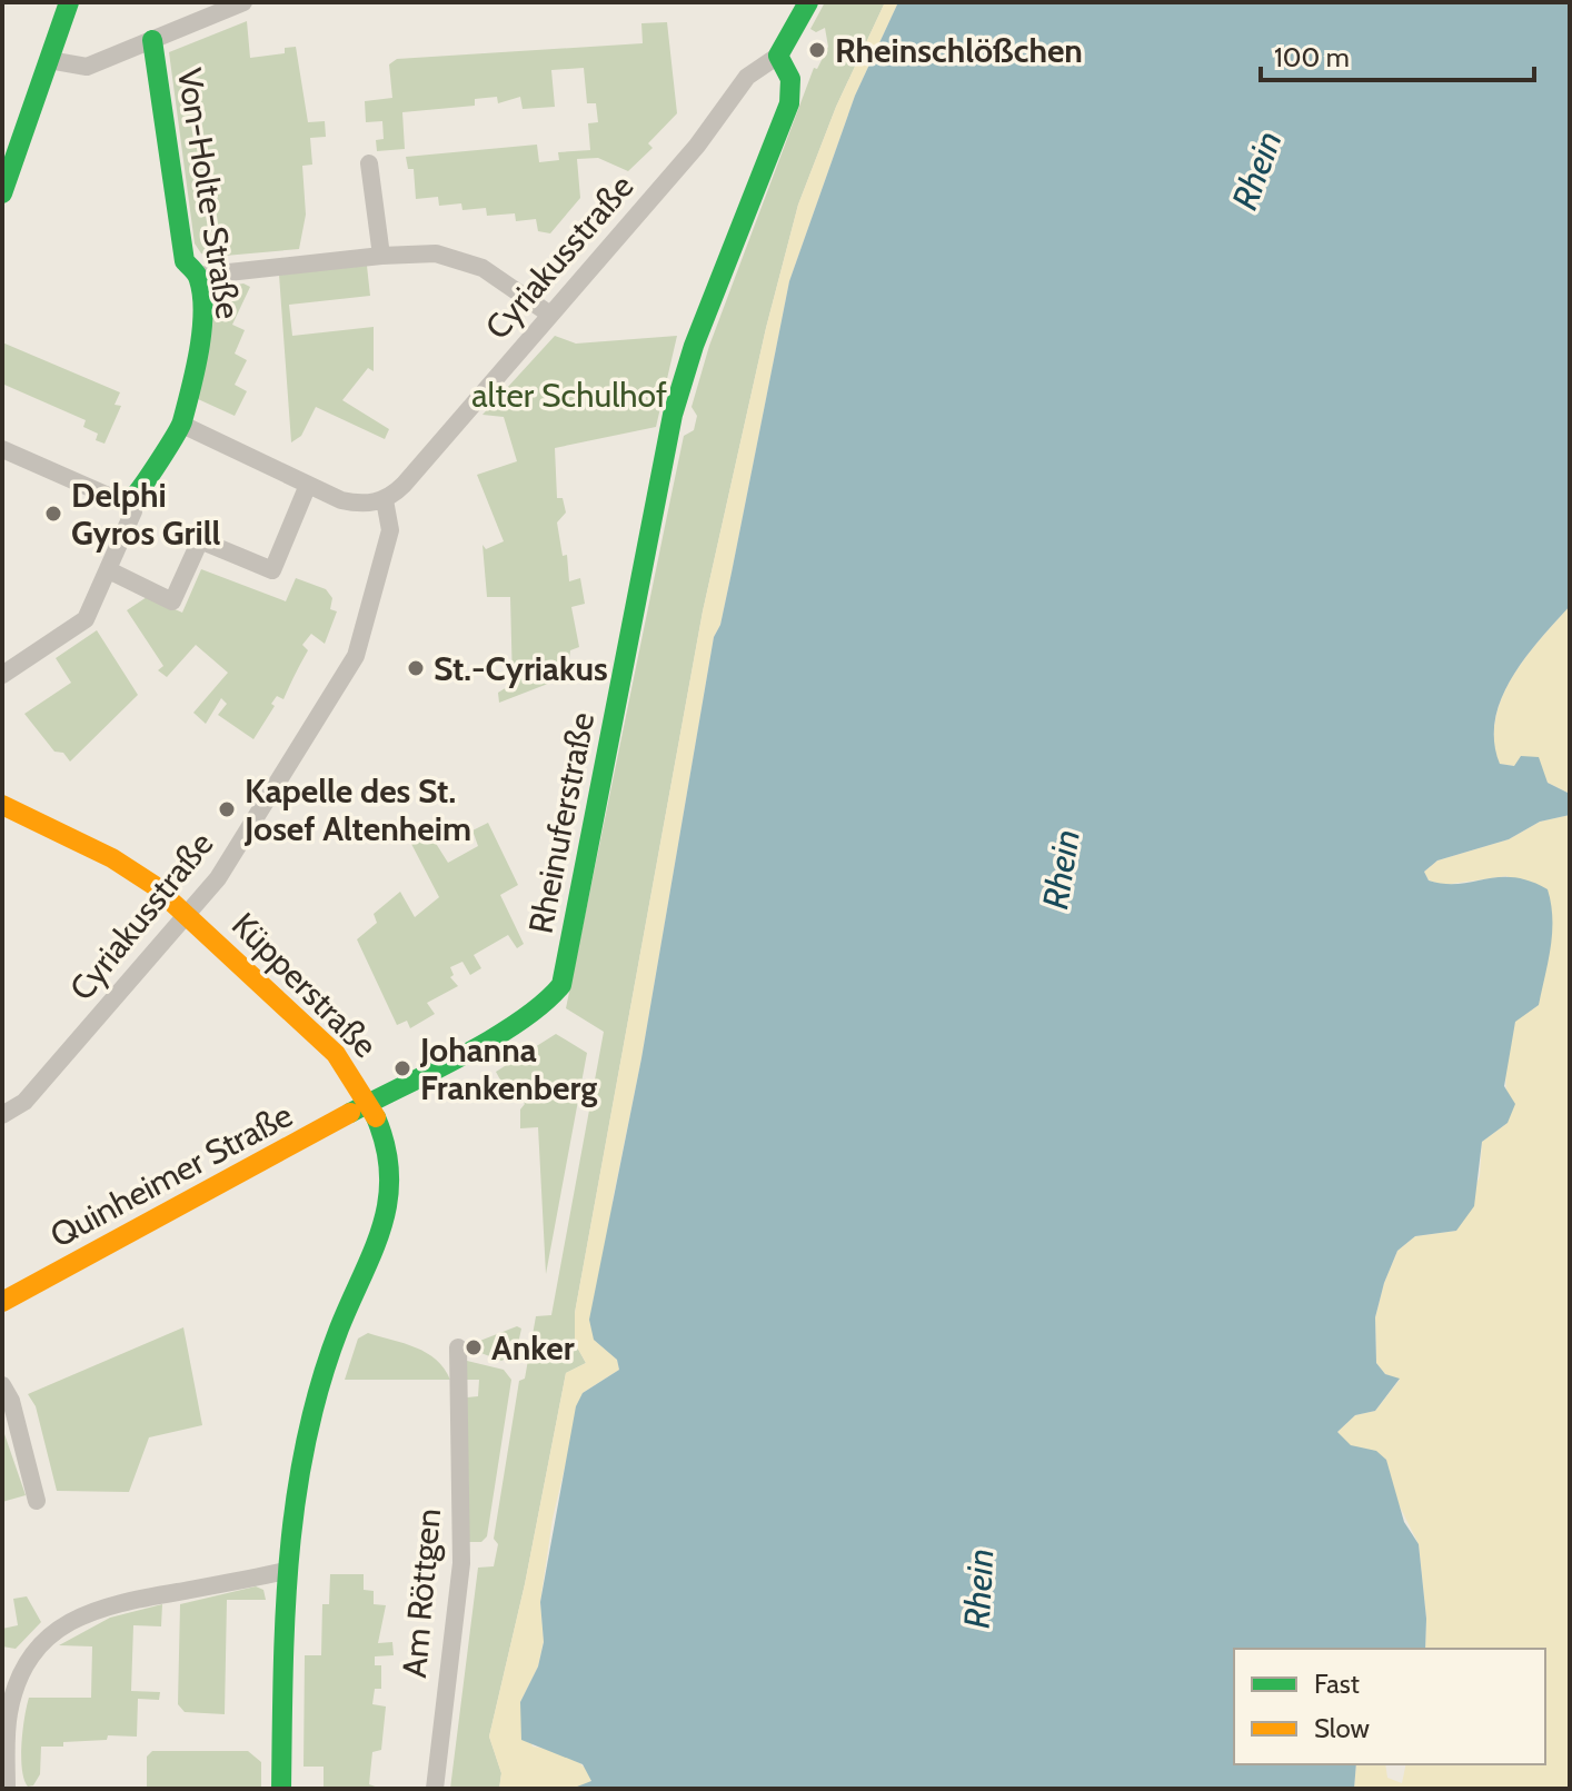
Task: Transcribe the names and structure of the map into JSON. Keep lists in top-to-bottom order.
{
  "streets": {
    "street": [
      "Von-Holte-Straße",
      "Cyriakusstraße",
      "Rheinuferstraße",
      "Küpperstraße",
      "Quinheimer Straße",
      "Am Röttgen"
    ]
  },
  "crossings": [
    ["Cyriakusstraße", "Rheinuferstraße"],
    ["Cyriakusstraße", "Küpperstraße"],
    ["Rheinuferstraße", "Küpperstraße"],
    ["Rheinuferstraße", "Quinheimer Straße"],
    ["Küpperstraße", "Quinheimer Straße"]
  ],
  "water": ["Rhein"],
  "parks": ["alter Schulhof"],
  "places": [
    "Rheinschlößchen",
    "Delphi Gyros Grill",
    "St.-Cyriakus",
    "Kapelle des St. Josef Altenheim",
    "Johanna Frankenberg",
    "Anker"
  ],
  "legend": ["Fast", "Slow"],
  "scale_bar": "100 m"
}
